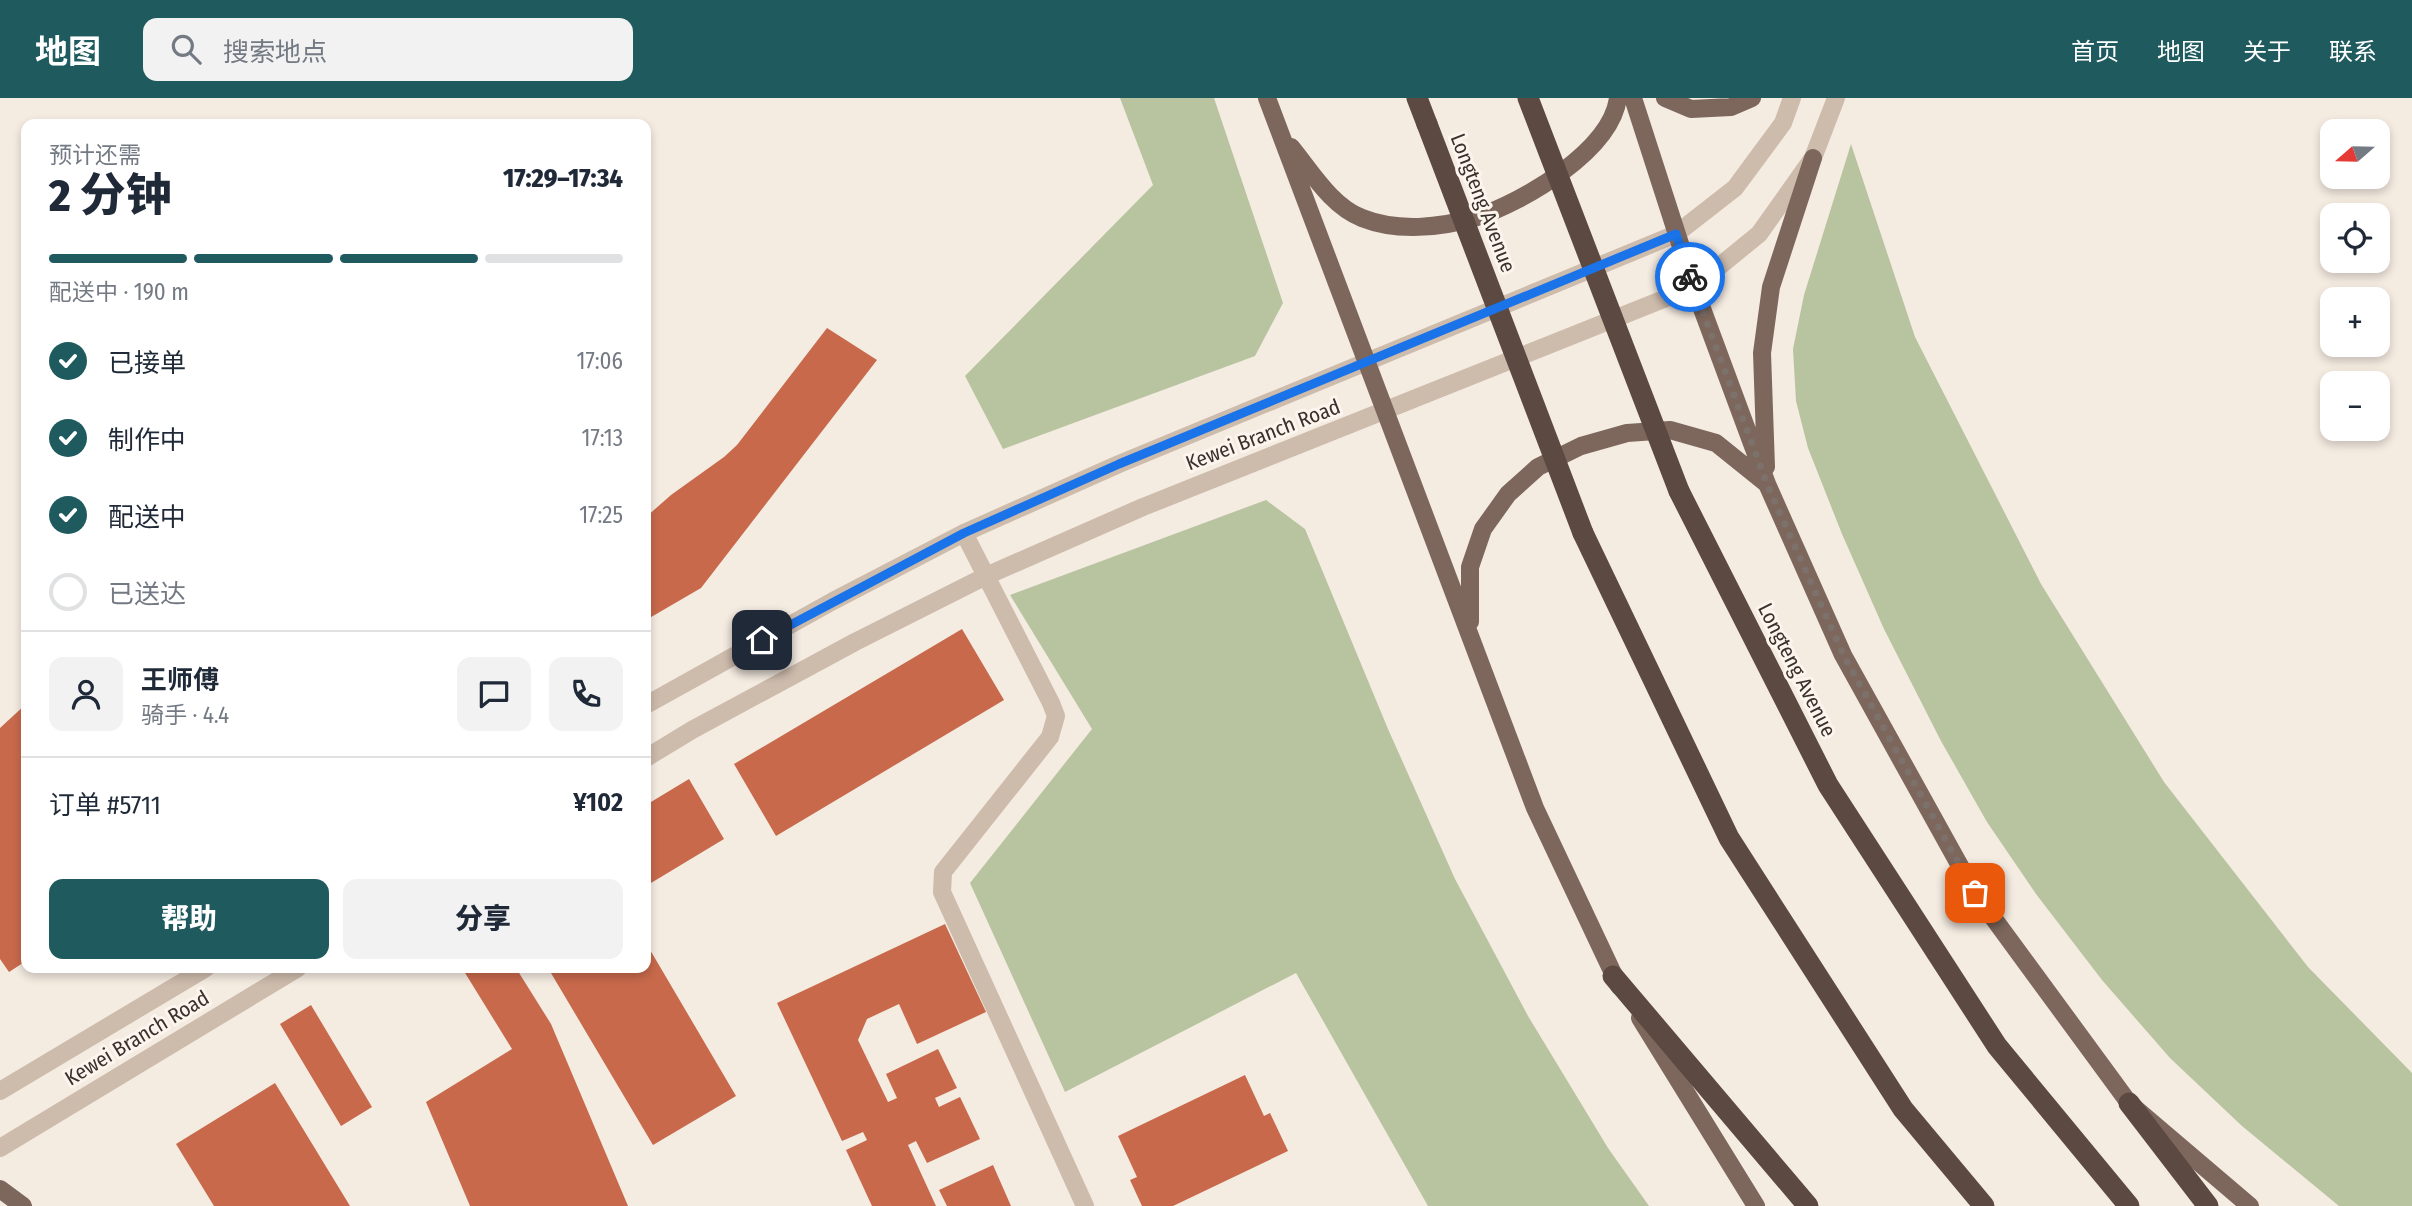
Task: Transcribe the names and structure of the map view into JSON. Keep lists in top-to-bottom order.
{
  "streets": {
    "highway": ["Longteng Avenue"],
    "street": ["Kewei Branch Road"]
  },
  "north": "left",
  "page": {
    "header": "地图",
    "search": "搜索地点",
    "nav": [
      "首页",
      "地图",
      "关于",
      "联系"
    ],
    "map_buttons": ["+", "−"],
    "heading": ["2 分钟", "预计还需", "17:29–17:34"],
    "panel": [
      "王师傅",
      "骑手 · 4.4",
      "订单 #5711",
      "¥102"
    ],
    "bar": "配送中 · 190 m",
    "list": [
      ["已接单", "17:06"],
      ["制作中", "17:13"],
      ["配送中", "17:25"],
      "已送达"
    ],
    "buttons": ["帮助", "分享"]
  }
}
